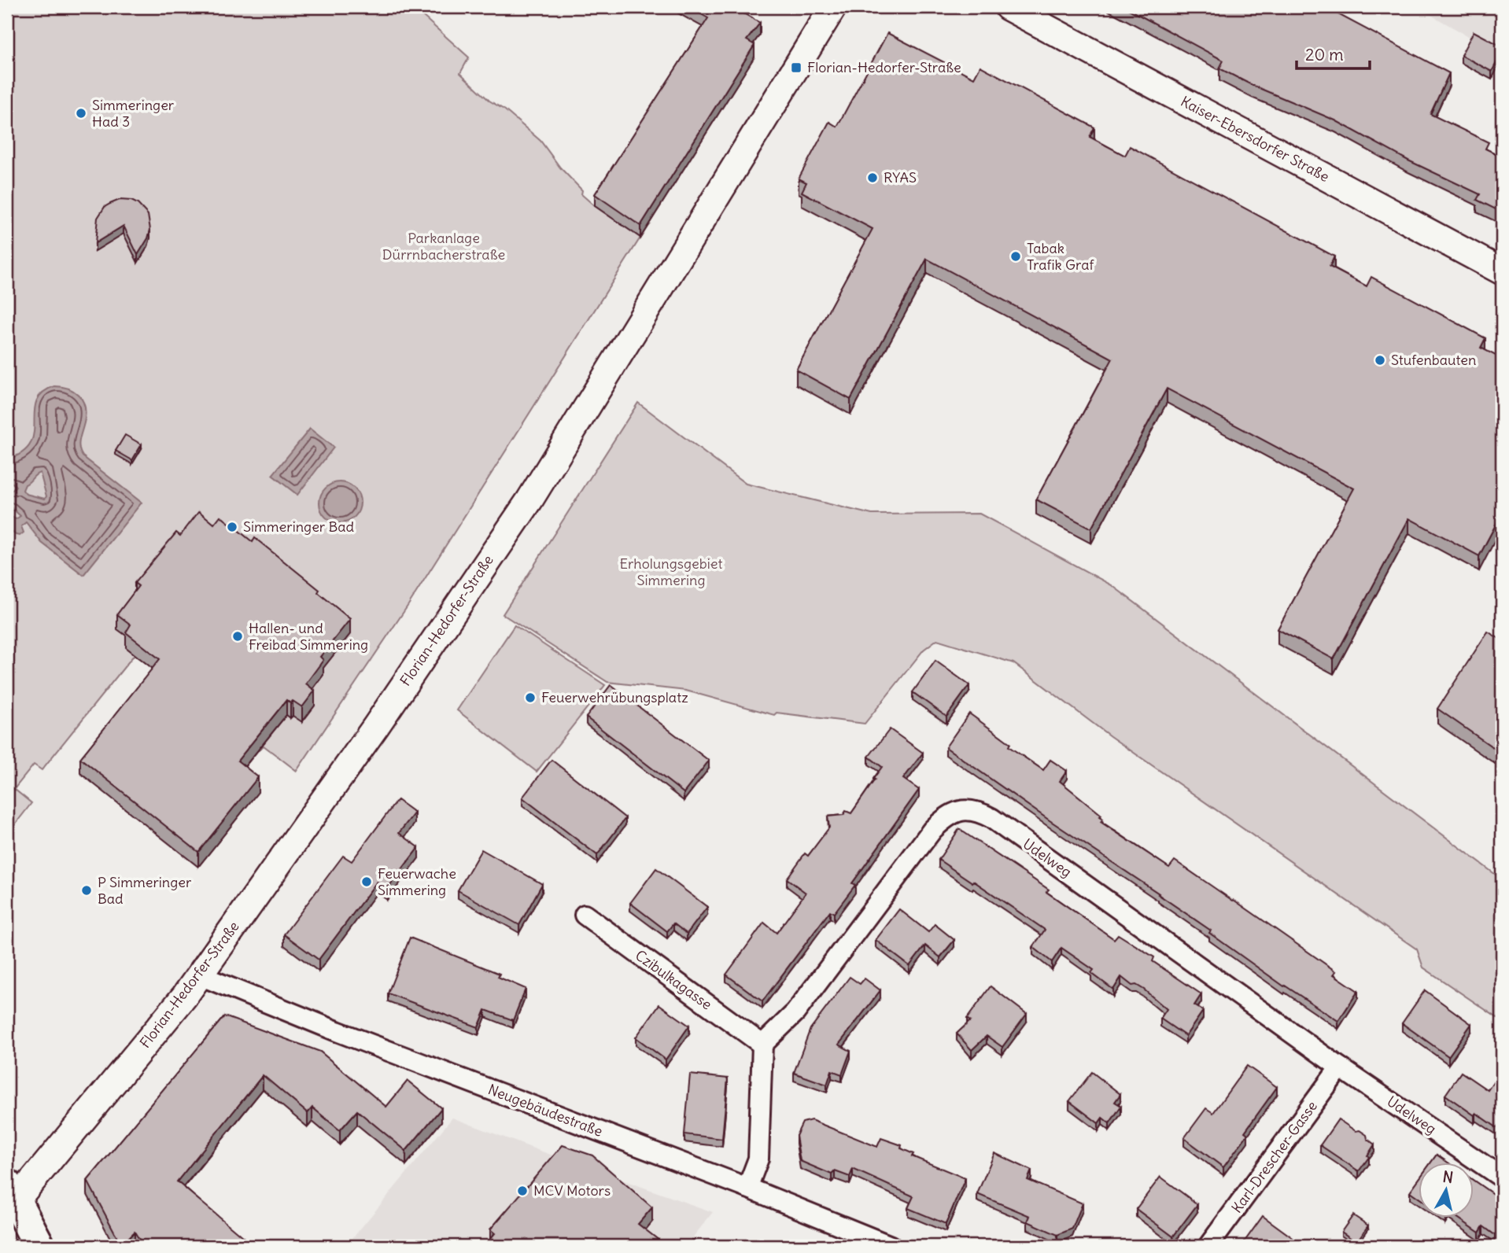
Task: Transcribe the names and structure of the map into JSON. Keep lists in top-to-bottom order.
{
  "streets": {
    "main road": ["Kaiser-Ebersdorfer Straße", "Florian-Hedorfer-Straße"],
    "street": [
      "Udelweg",
      "Czibulkagasse",
      "Neugebäudestraße",
      "Karl-Drescher-Gasse"
    ]
  },
  "crossings": [
    ["Florian-Hedorfer-Straße", "Neugebäudestraße"],
    ["Udelweg", "Czibulkagasse"],
    ["Udelweg", "Karl-Drescher-Gasse"]
  ],
  "parks": ["Parkanlage Dürrnbacherstraße", "Erholungsgebiet Simmering"],
  "places": {
    "transit": ["Florian-Hedorfer-Straße"],
    "other": [
      "Simmeringer Had 3",
      "RYAS",
      "Tabak Trafik Graf",
      "Stufenbauten",
      "Simmeringer Bad",
      "Hallen- und Freibad Simmering",
      "Feuerwehrübungsplatz",
      "Feuerwache Simmering",
      "P Simmeringer Bad",
      "MCV Motors"
    ]
  },
  "scale_bar": "20 m",
  "north": "top"
}
